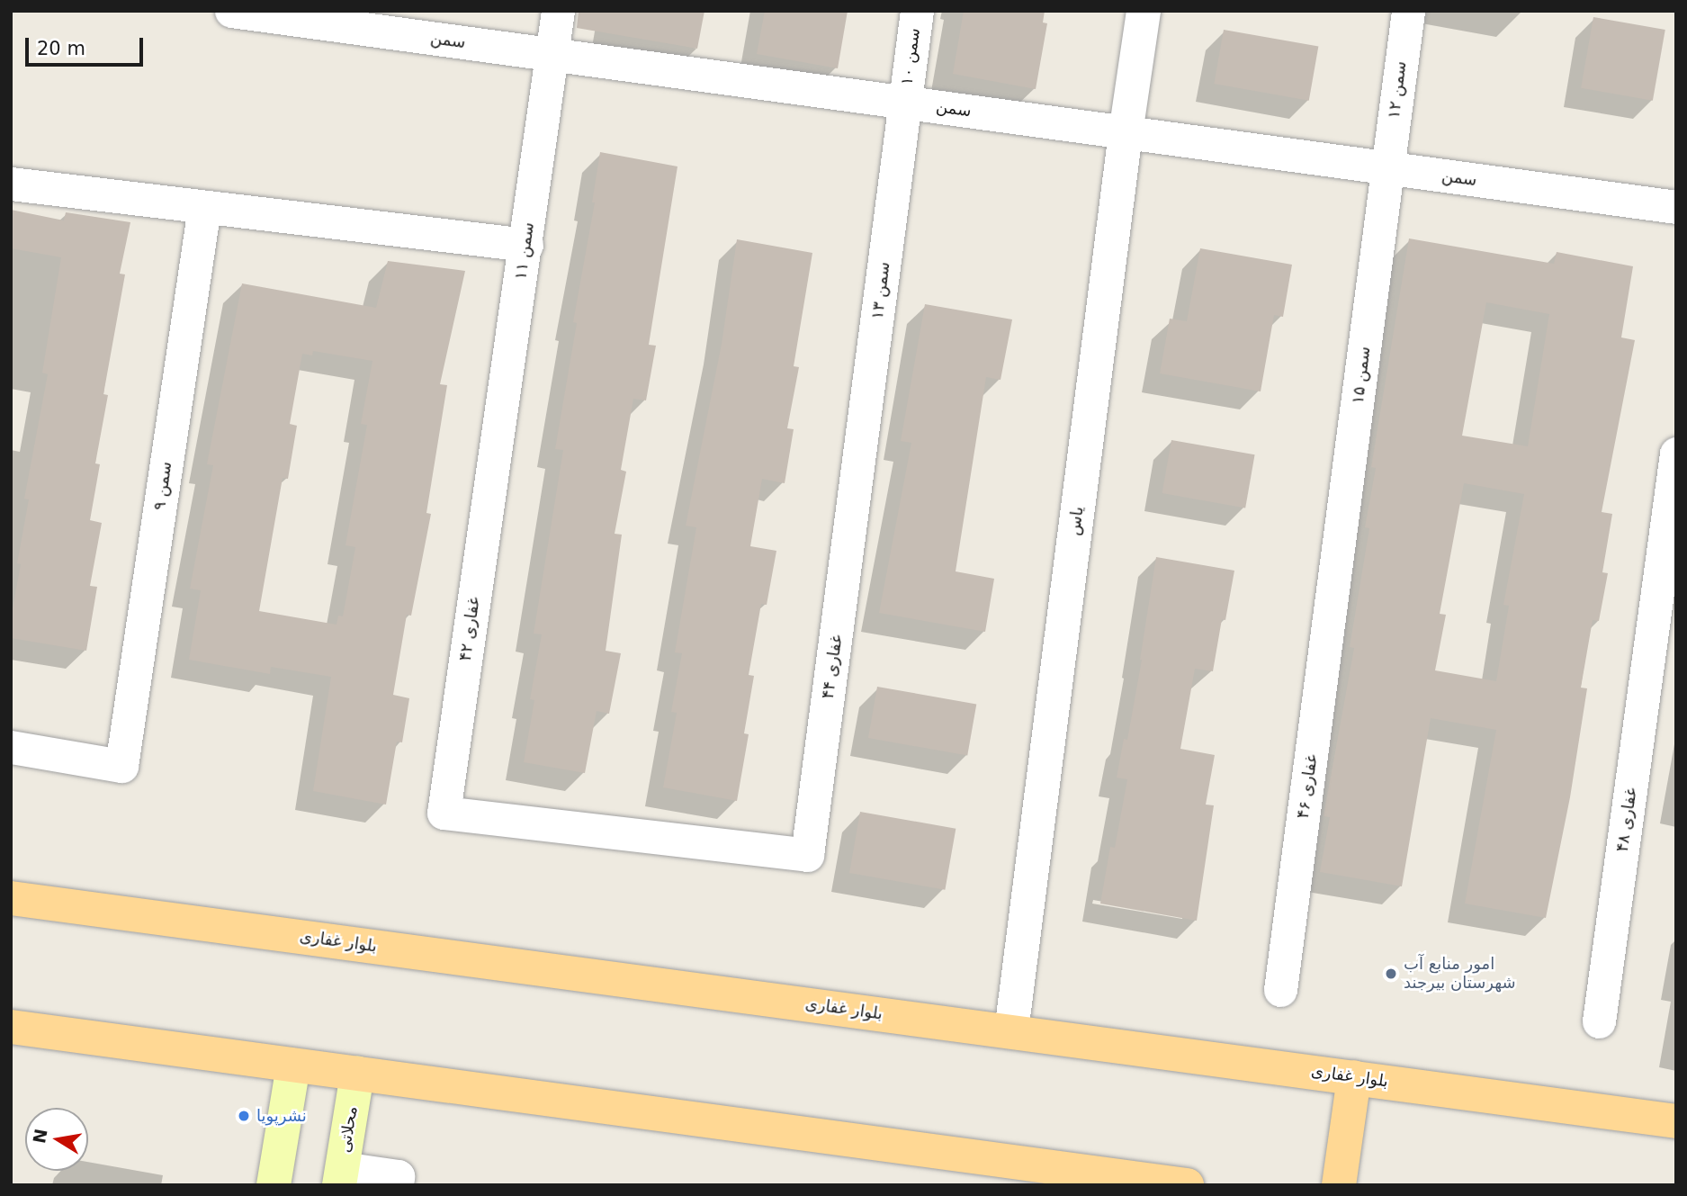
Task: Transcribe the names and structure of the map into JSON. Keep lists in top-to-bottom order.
{
  "streets": {
    "main road": ["بلوار غفاری", "محلاتی"],
    "street": [
      "سمن",
      "سمن ۱۰",
      "سمن ۱۲",
      "سمن ۱۱",
      "سمن ۱۳",
      "سمن ۱۵",
      "سمن ۹",
      "یاس",
      "غفاری ۴۲",
      "غفاری ۴۴",
      "غفاری ۴۶",
      "غفاری ۴۸"
    ]
  },
  "crossings": [
    ["سمن", "سمن ۱۰"],
    ["سمن", "سمن ۱۲"],
    ["سمن", "سمن ۱۱"],
    ["سمن", "سمن ۱۳"],
    ["سمن", "سمن ۱۵"],
    ["سمن", "یاس"],
    ["سمن ۱۰", "سمن ۱۳"],
    ["سمن ۱۲", "سمن ۱۵"],
    ["سمن ۱۱", "غفاری ۴۲"],
    ["سمن ۱۳", "غفاری ۴۴"],
    ["سمن ۱۵", "غفاری ۴۶"],
    ["یاس", "بلوار غفاری"],
    ["غفاری ۴۲", "غفاری ۴۴"]
  ],
  "places": ["امور منابع آب شهرستان بیرجند", "نشرپویا"],
  "scale_bar": "20 m",
  "north": "left"
}
